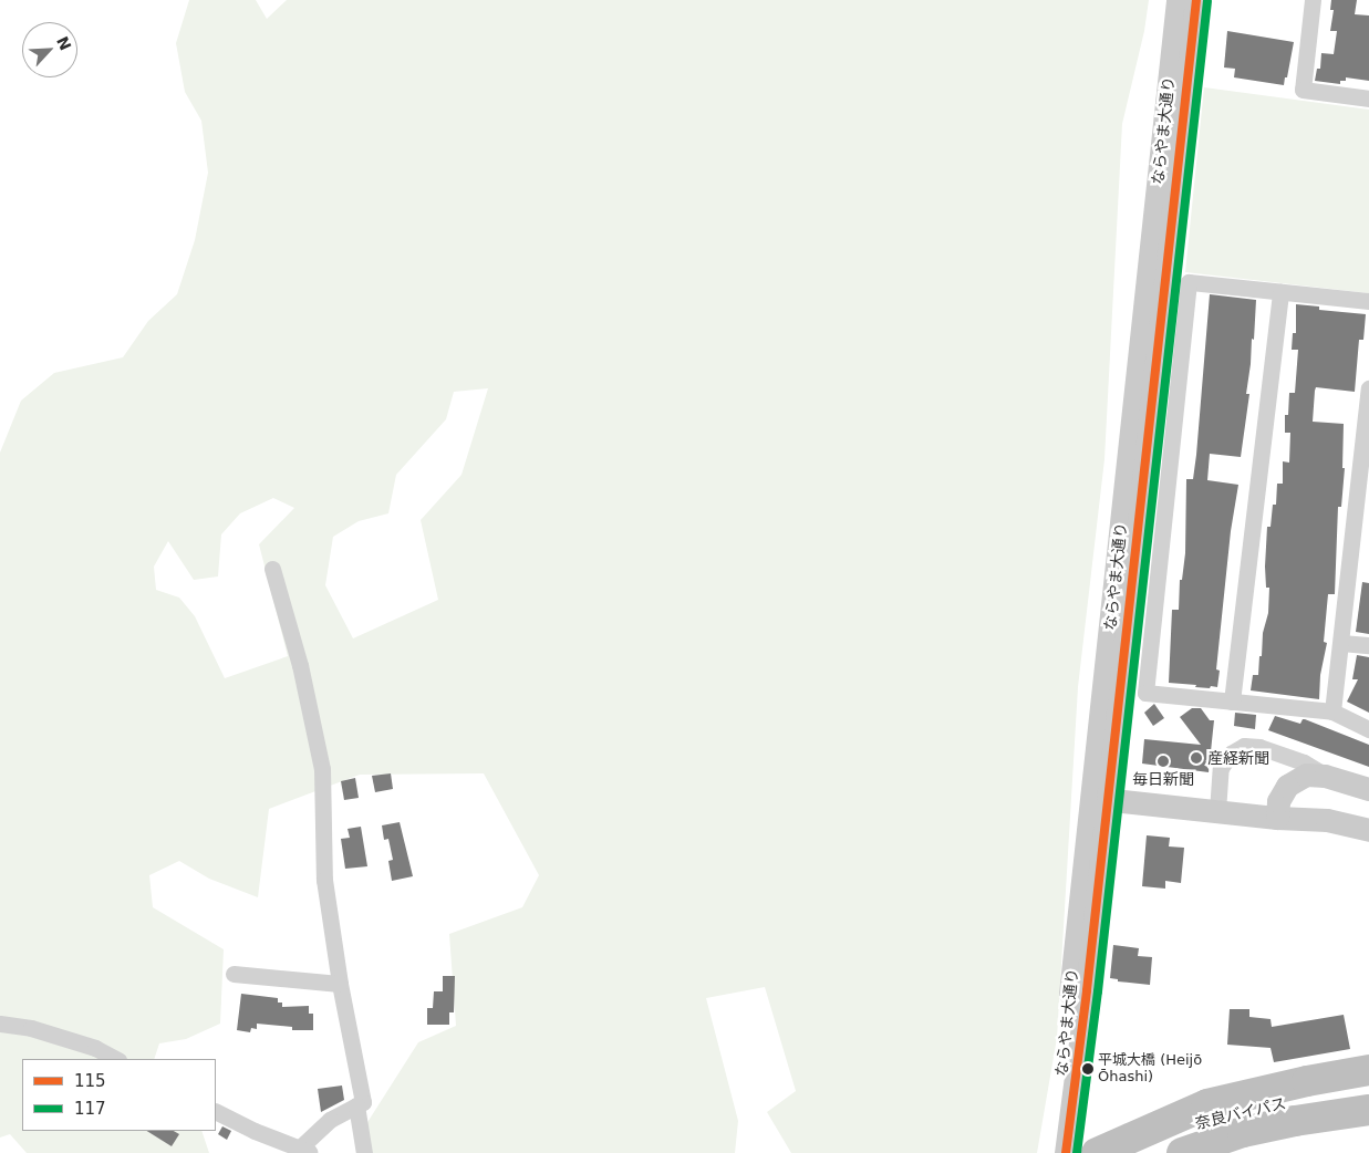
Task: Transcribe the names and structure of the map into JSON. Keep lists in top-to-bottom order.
{
  "streets": {
    "highway": ["奈良バイパス"],
    "street": ["ならやま大通り"]
  },
  "places": ["産経新聞", "毎日新聞", "平城大橋 (Heijō Ōhashi)"],
  "lines": ["transit line 115", "transit line 117"],
  "legend": ["115", "117"],
  "north": "top right"
}
